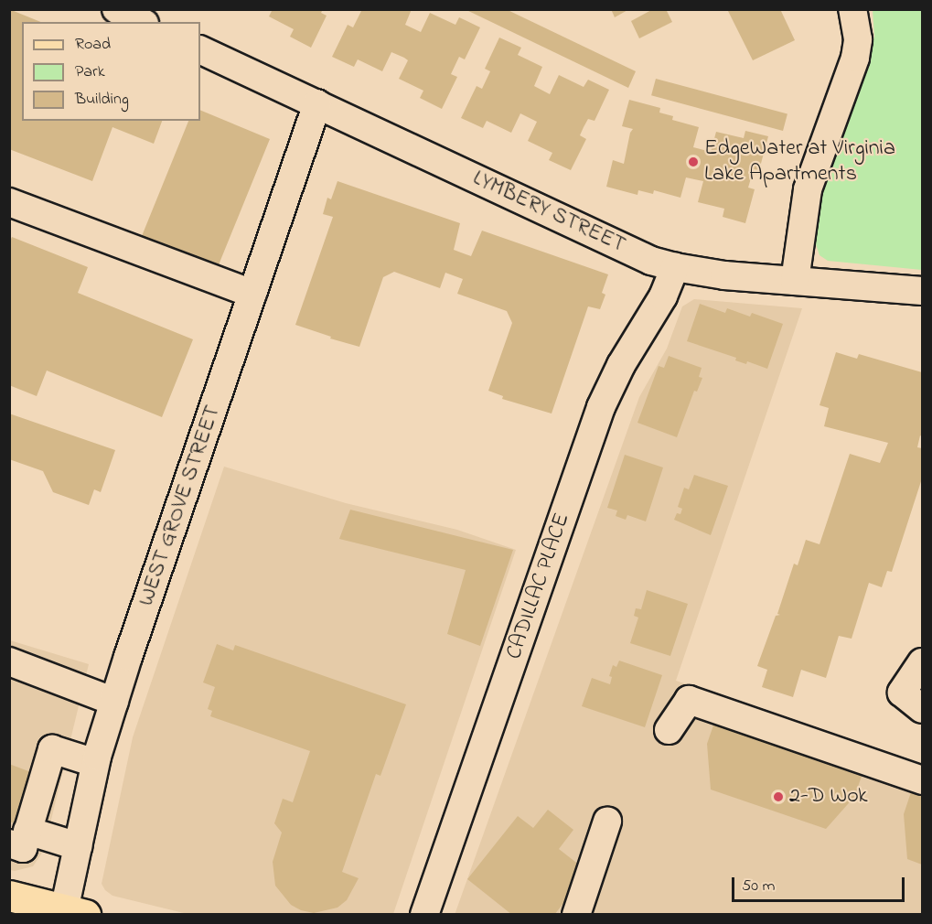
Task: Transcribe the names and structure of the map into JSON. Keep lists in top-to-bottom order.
{
  "streets": {
    "street": ["LYMBERY STREET", "WEST GROVE STREET", "CADILLAC PLACE"]
  },
  "crossings": [
    ["LYMBERY STREET", "WEST GROVE STREET"],
    ["LYMBERY STREET", "CADILLAC PLACE"]
  ],
  "places": ["EdgeWater at Virginia Lake Apartments", "2-D Wok"],
  "legend": ["Road", "Park", "Building"],
  "scale_bar": "50 m"
}
